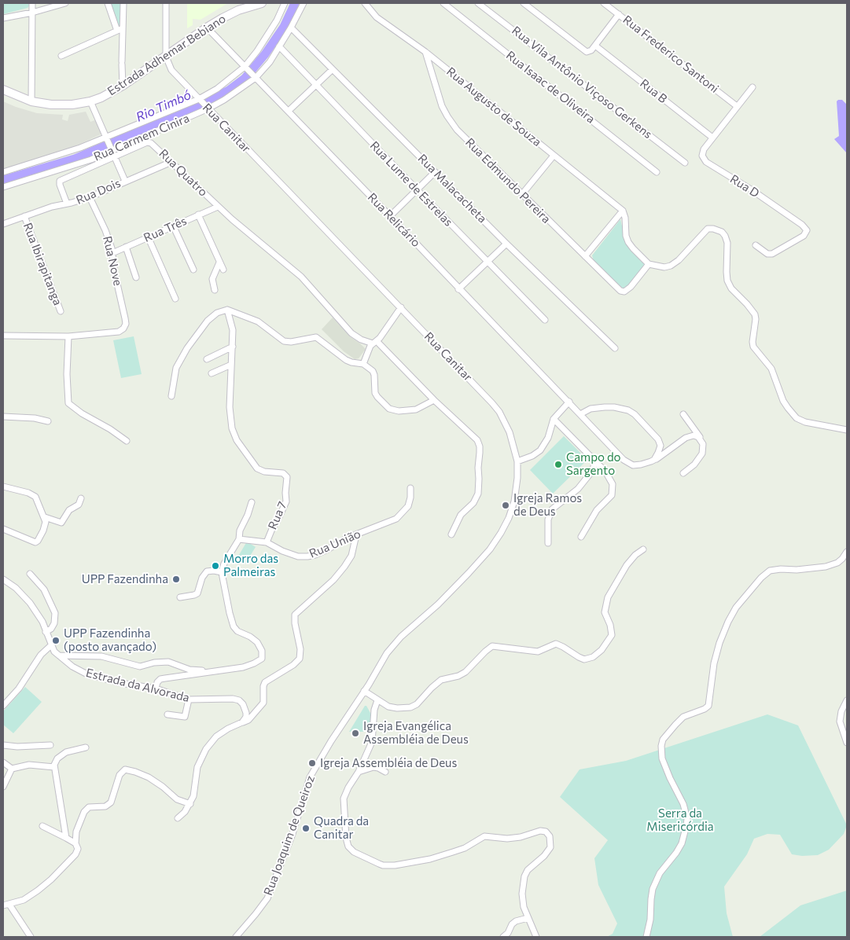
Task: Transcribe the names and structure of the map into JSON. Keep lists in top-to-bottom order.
{
  "streets": {
    "main road": ["Estrada Adhemar Bebiano"],
    "street": [
      "Rua Frederico Santoni",
      "Rua Vila Antônio Viçoso Gerkens",
      "Rua Isaac de Oliveira",
      "Rua B",
      "Rua Augusto de Souza",
      "Rua Canitar",
      "Rua Carmem Cinira",
      "Rua Quatro",
      "Rua Edmundo Pereira",
      "Rua Lume de Estrelas",
      "Rua D",
      "Rua Malacacheta",
      "Rua Dois",
      "Rua Relicário",
      "Rua Três",
      "Rua Nove",
      "Rua Ibirapitanga",
      "Rua 7",
      "Rua União",
      "Estrada da Alvorada",
      "Rua Joaquim de Queiroz"
    ]
  },
  "crossings": [
    ["Rua Frederico Santoni", "Rua D"],
    ["Estrada Adhemar Bebiano", "Rua Canitar"],
    ["Estrada Adhemar Bebiano", "Rua Relicário"],
    ["Rua B", "Rua D"],
    ["Rua Augusto de Souza", "Rua Edmundo Pereira"],
    ["Rua Canitar", "Rua Carmem Cinira"],
    ["Rua Canitar", "Rua Joaquim de Queiroz"],
    ["Rua Carmem Cinira", "Rua Lume de Estrelas"],
    ["Rua Carmem Cinira", "Rua Malacacheta"],
    ["Rua Carmem Cinira", "Rua Relicário"],
    ["Rua Quatro", "Rua Dois"],
    ["Rua Quatro", "Rua Três"],
    ["Rua Dois", "Rua Nove"],
    ["Rua Dois", "Rua Ibirapitanga"],
    ["Rua Três", "Rua Nove"],
    ["Rua 7", "Rua União"]
  ],
  "water": ["Rio Timbó"],
  "parks": ["Serra da Misericórdia"],
  "places": [
    "Campo do Sargento",
    "Igreja Ramos de Deus",
    "Morro das Palmeiras",
    "UPP Fazendinha",
    "UPP Fazendinha (posto avançado)",
    "Igreja Evangélica Assembléia de Deus",
    "Igreja Assembléia de Deus",
    "Quadra da Canitar"
  ]
}
